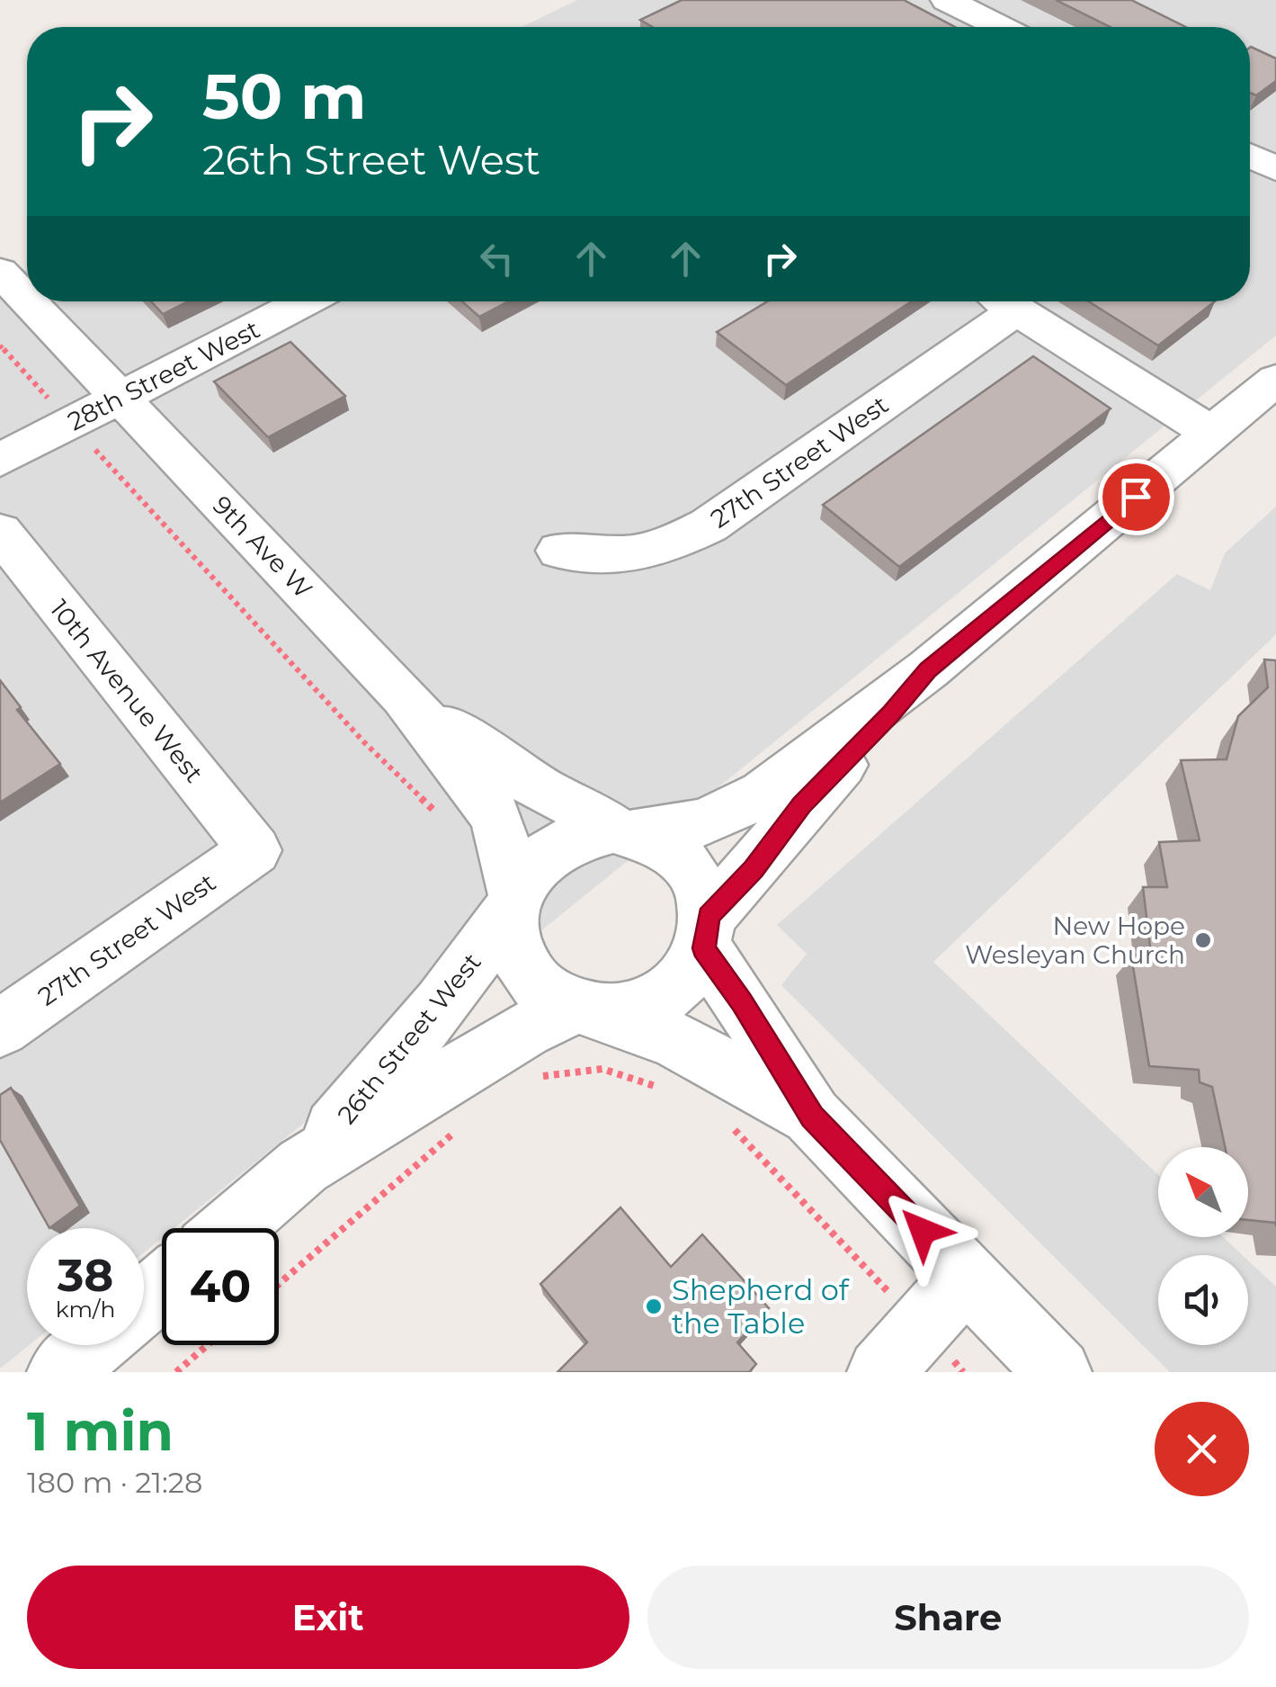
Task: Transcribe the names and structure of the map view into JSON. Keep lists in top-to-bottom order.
{
  "streets": {
    "street": [
      "28th Street West",
      "27th Street West",
      "9th Ave W",
      "10th Avenue West",
      "26th Street West"
    ]
  },
  "crossings": [
    ["28th Street West", "9th Ave W"],
    ["27th Street West", "10th Avenue West"]
  ],
  "places": ["New Hope Wesleyan Church", "Shepherd of the Table"],
  "north": "top left",
  "page": {
    "turn": ["50 m", "26th Street West"],
    "speed": "38 km/h",
    "limit": "40",
    "heading": ["1 min", "180 m · 21:28"],
    "buttons": ["Exit", "Share"]
  }
}
